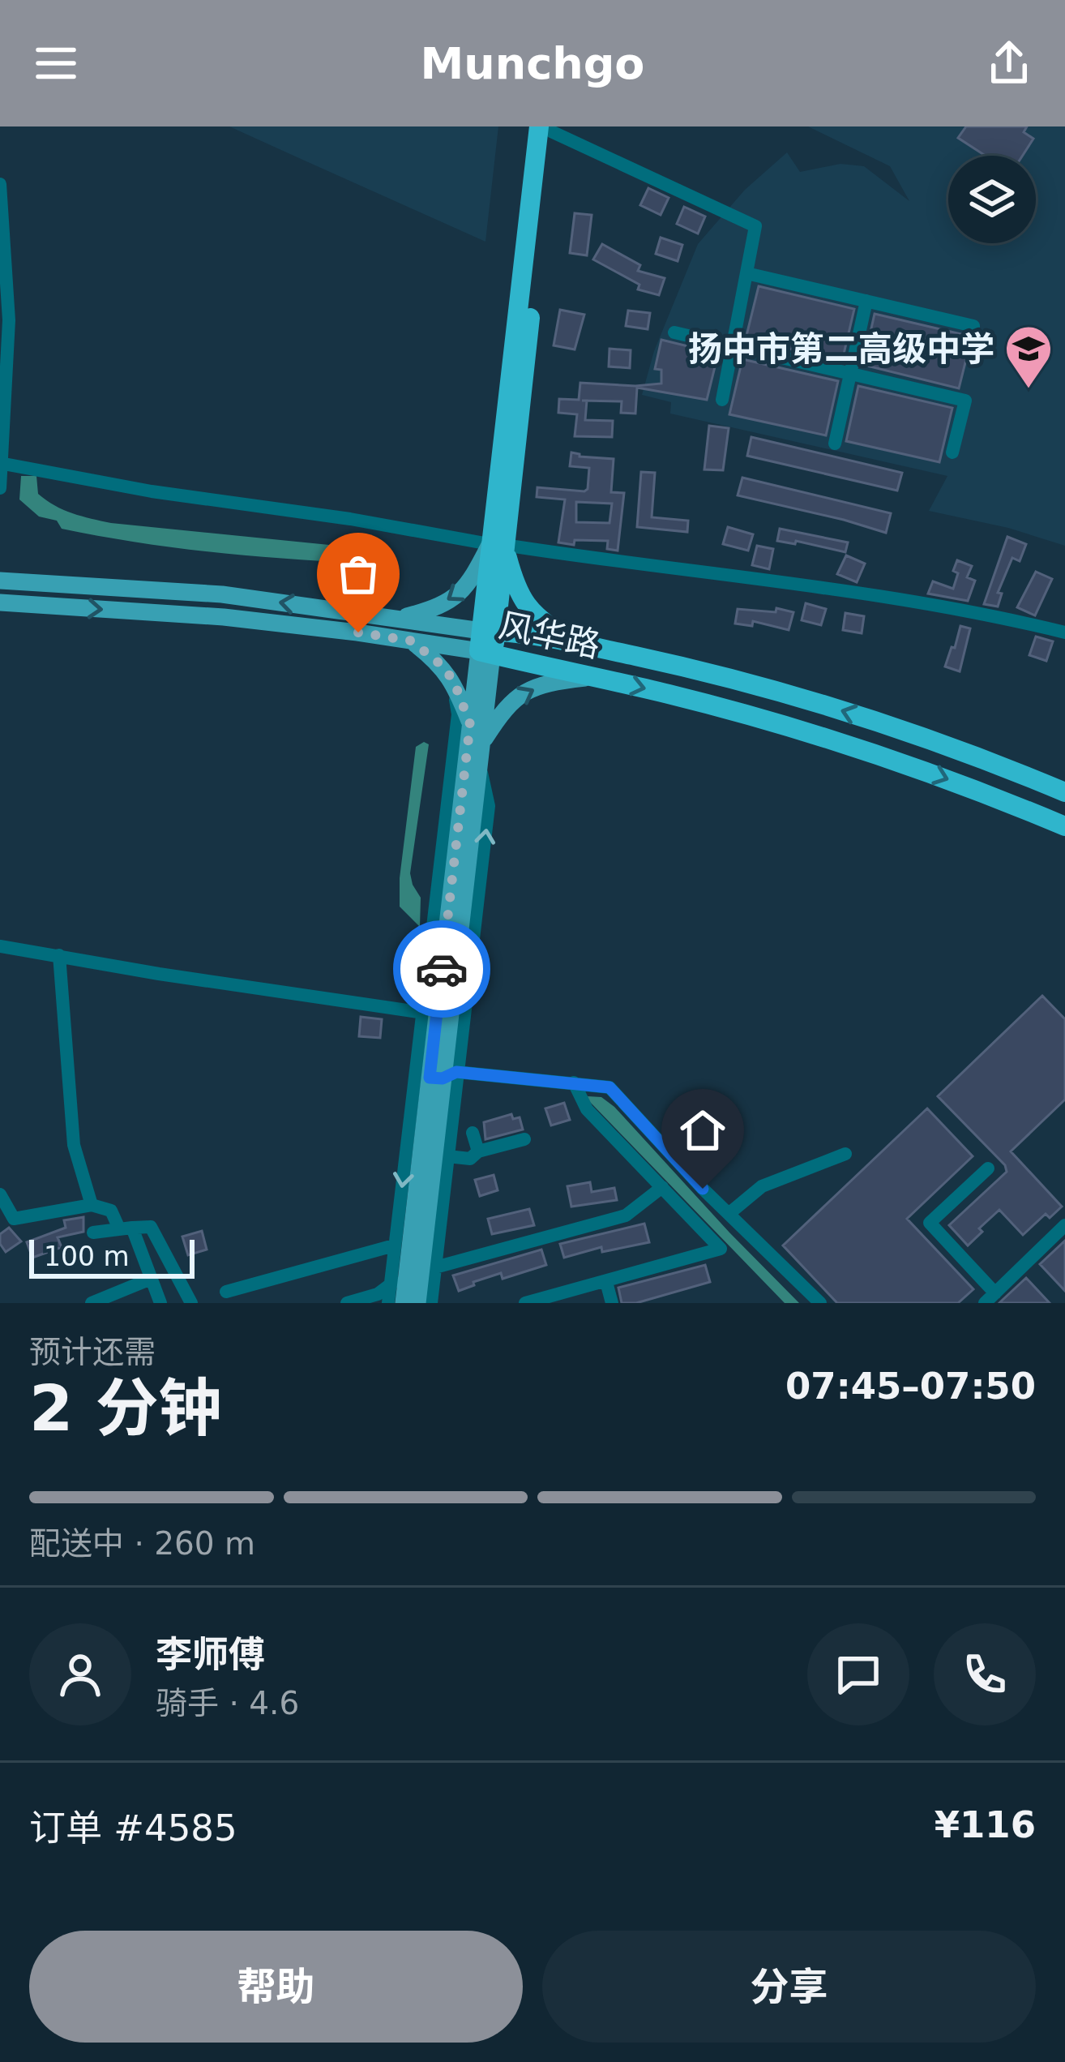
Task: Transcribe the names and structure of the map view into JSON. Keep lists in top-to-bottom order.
{
  "streets": {
    "highway": ["风华路"]
  },
  "places": {
    "school or university": ["扬中市第二高级中学"]
  },
  "scale_bar": "100 m",
  "page": {
    "header": "Munchgo",
    "scale": "100 m",
    "heading": ["2 分钟", "预计还需", "07:45–07:50"],
    "panel": [
      "李师傅",
      "骑手 · 4.6",
      "订单 #4585",
      "¥116"
    ],
    "bar": "配送中 · 260 m",
    "buttons": ["帮助", "分享"]
  }
}
